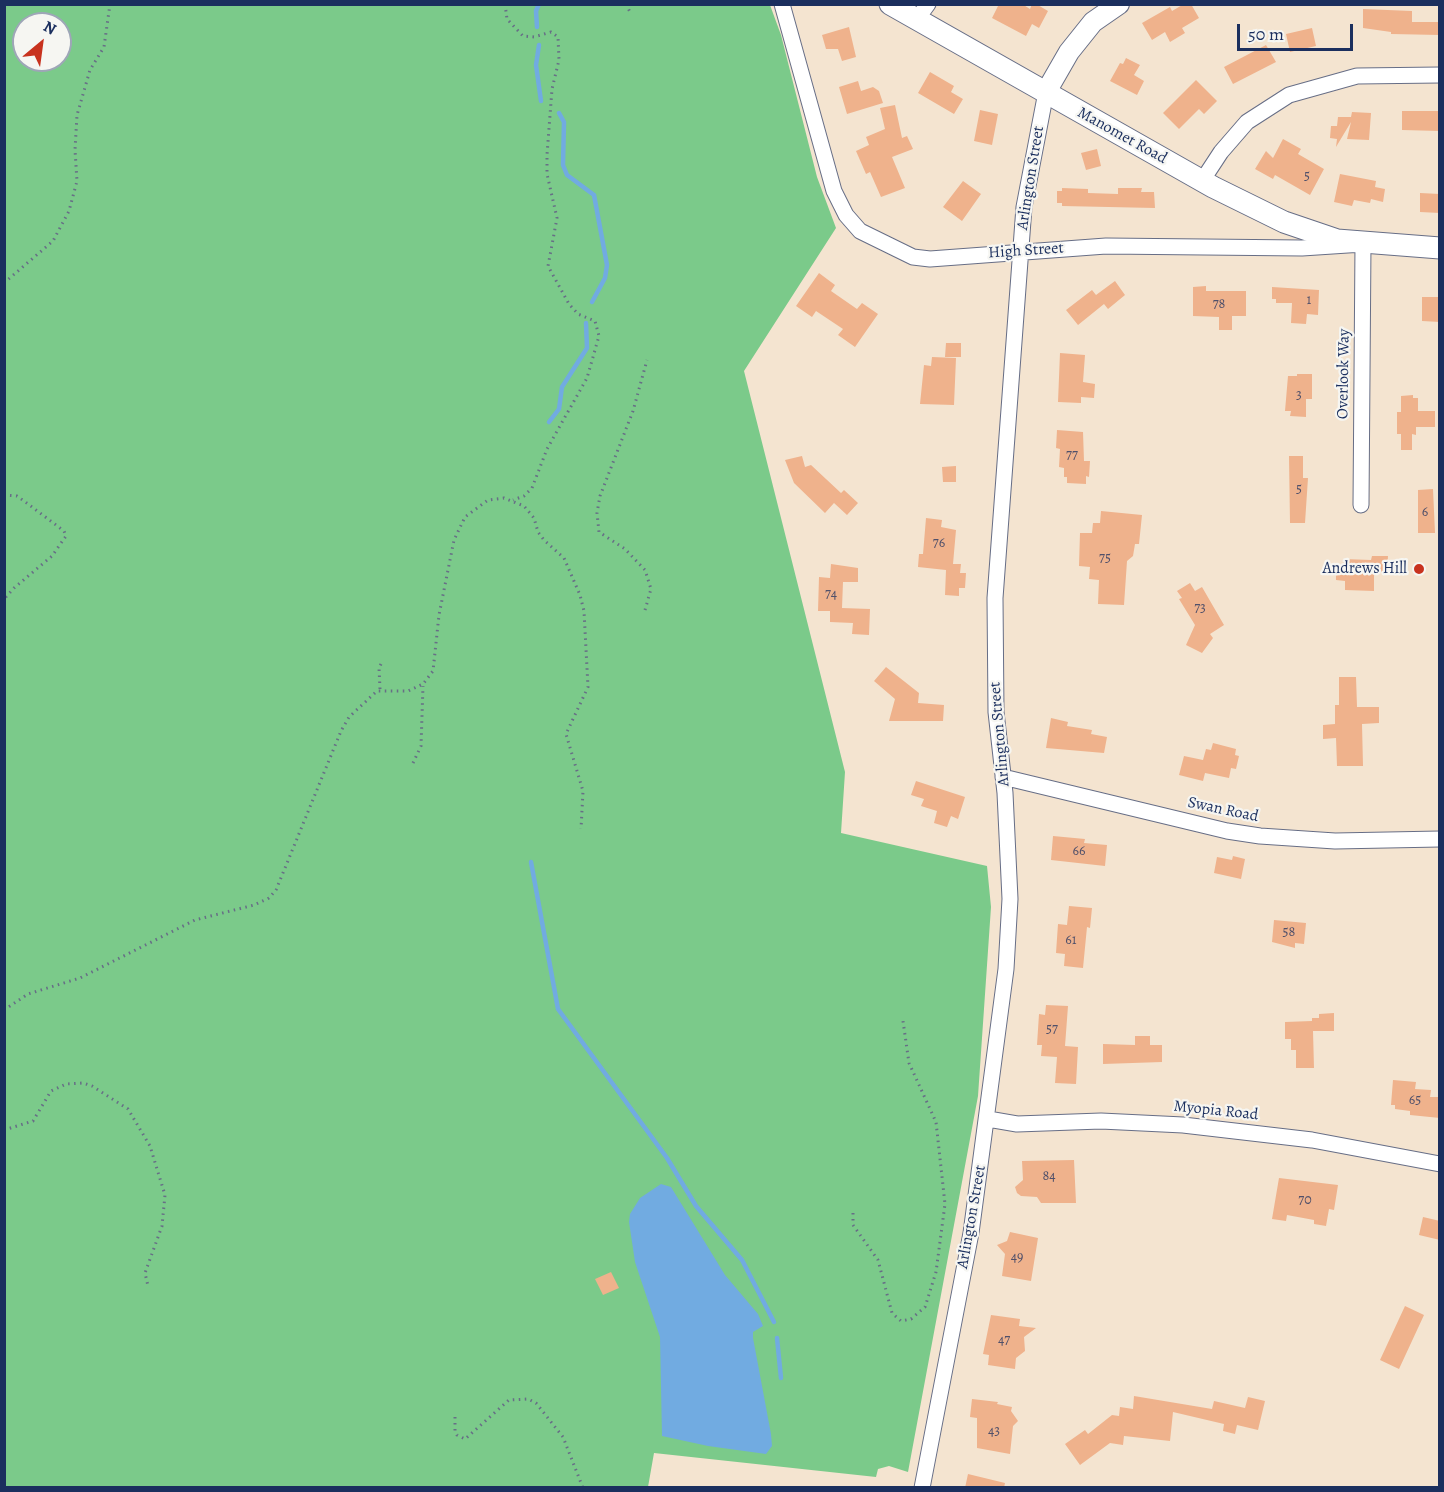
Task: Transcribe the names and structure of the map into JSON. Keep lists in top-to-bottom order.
{
  "streets": {
    "main road": ["Manomet Road", "High Street"],
    "street": [
      "Arlington Street",
      "Overlook Way",
      "Swan Road",
      "Myopia Road"
    ]
  },
  "crossings": [
    ["Manomet Road", "Arlington Street"],
    ["Manomet Road", "High Street"],
    ["Manomet Road", "Overlook Way"],
    ["Arlington Street", "High Street"],
    ["Arlington Street", "Swan Road"],
    ["Arlington Street", "Myopia Road"],
    ["High Street", "Overlook Way"]
  ],
  "places": ["Andrews Hill"],
  "house_numbers": [
    "5",
    "1",
    "78",
    "3",
    "77",
    "5",
    "6",
    "76",
    "75",
    "74",
    "73",
    "66",
    "58",
    "61",
    "57",
    "65",
    "84",
    "70",
    "49",
    "47",
    "43"
  ],
  "scale_bar": "50 m",
  "north": "top right"
}
